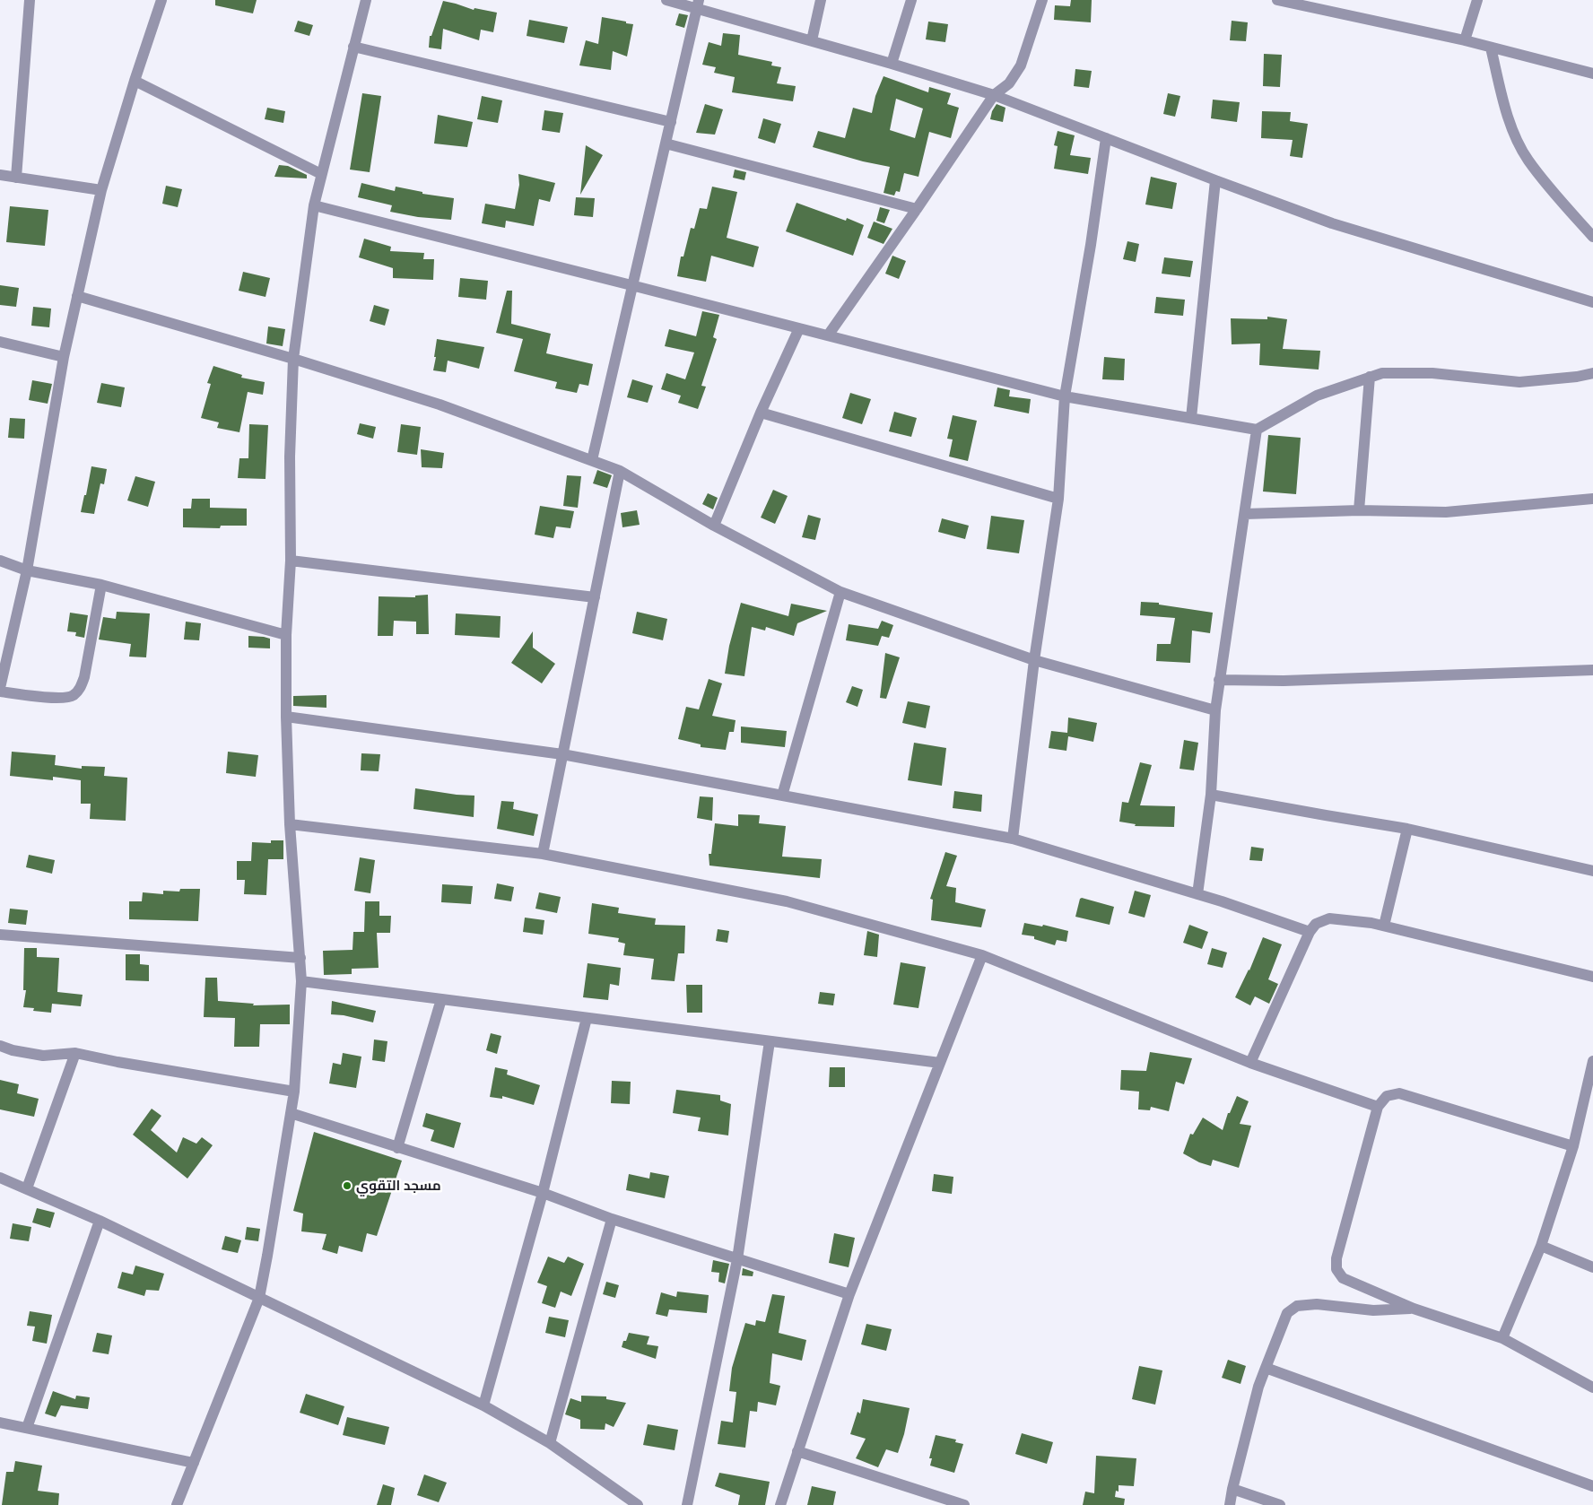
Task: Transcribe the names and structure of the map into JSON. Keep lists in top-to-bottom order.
{
  "places": ["مسجد التقوي"]
}
